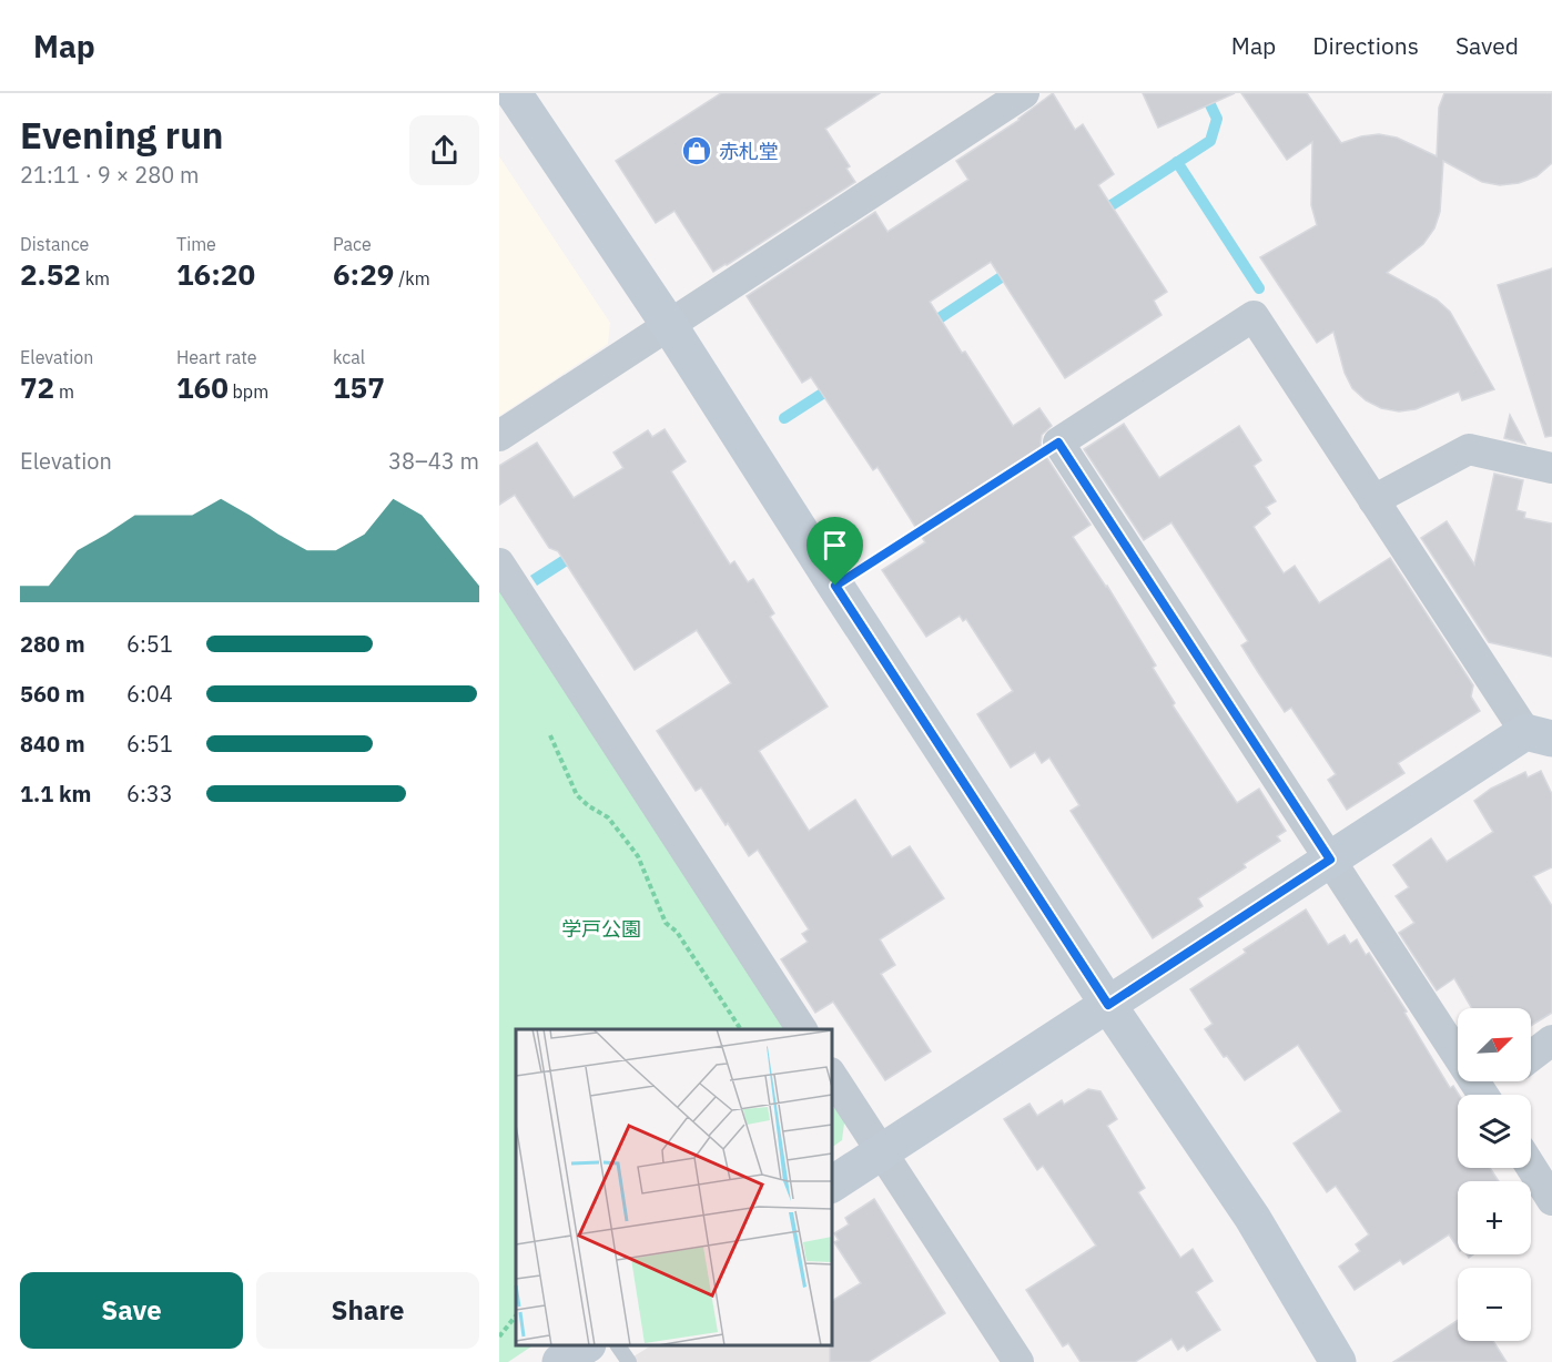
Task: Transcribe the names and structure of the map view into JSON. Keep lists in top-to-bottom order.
{
  "parks": ["学戸公園"],
  "places": {
    "shop": ["赤札堂"]
  },
  "north": "top right",
  "page": {
    "header": "Map",
    "nav": ["Map", "Directions", "Saved"],
    "heading": ["Evening run", "21:11 · 9 × 280 m"],
    "stats": [
      ["Distance", "2.52 km"],
      ["Time", "16:20"],
      ["Pace", "6:29 /km"],
      ["Elevation", "72 m"],
      ["Heart rate", "160 bpm"],
      ["kcal", "157"]
    ],
    "chart": ["Elevation", "38–43 m"],
    "list": [
      {
        "name": "280 m",
        "note": "6:51"
      },
      {
        "name": "560 m",
        "note": "6:04"
      },
      {
        "name": "840 m",
        "note": "6:51"
      },
      {
        "name": "1.1 km",
        "note": "6:33"
      }
    ],
    "map_buttons": ["+", "−"],
    "buttons": ["Save", "Share"]
  }
}
